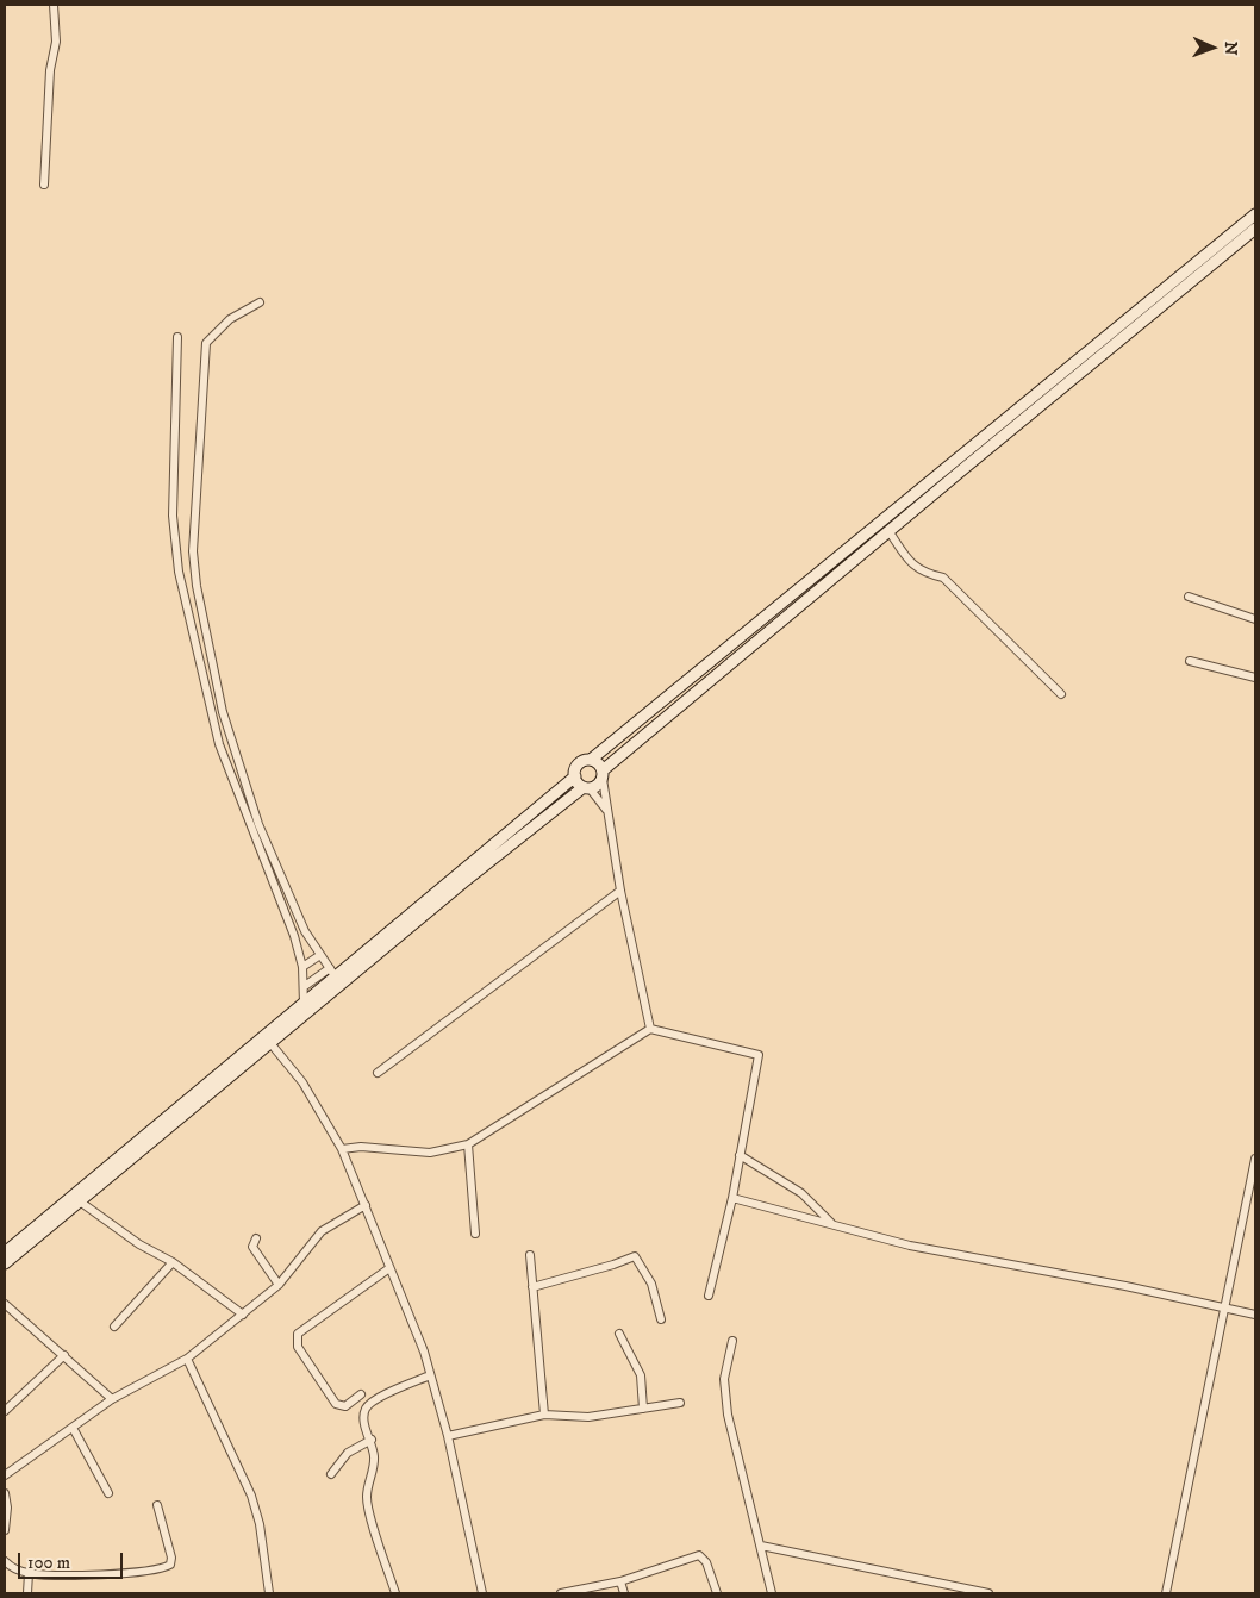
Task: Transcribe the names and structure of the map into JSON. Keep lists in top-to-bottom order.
{
  "scale_bar": "100 m",
  "north": "right"
}
